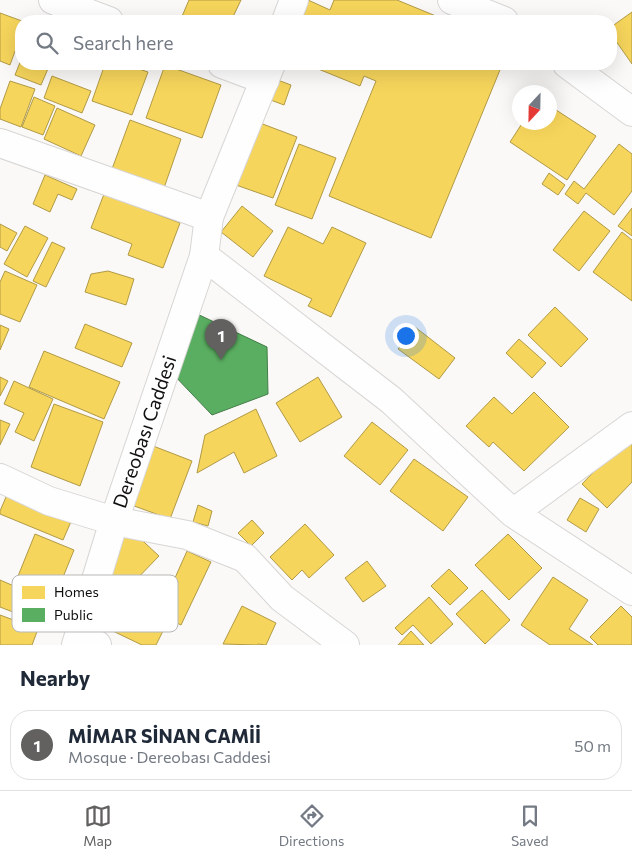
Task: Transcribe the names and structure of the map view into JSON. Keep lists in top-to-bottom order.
{
  "streets": {
    "street": ["Dereobası Caddesi"]
  },
  "legend": ["Homes", "Public"],
  "north": "bottom",
  "page": {
    "search": "Search here",
    "pins": "1",
    "heading": "Nearby",
    "list": [
      {
        "mark": "1",
        "name": "MİMAR SİNAN CAMİİ",
        "note": "Mosque · Dereobası Caddesi",
        "value": "50 m"
      }
    ],
    "nav": ["Map", "Directions", "Saved"]
  }
}
